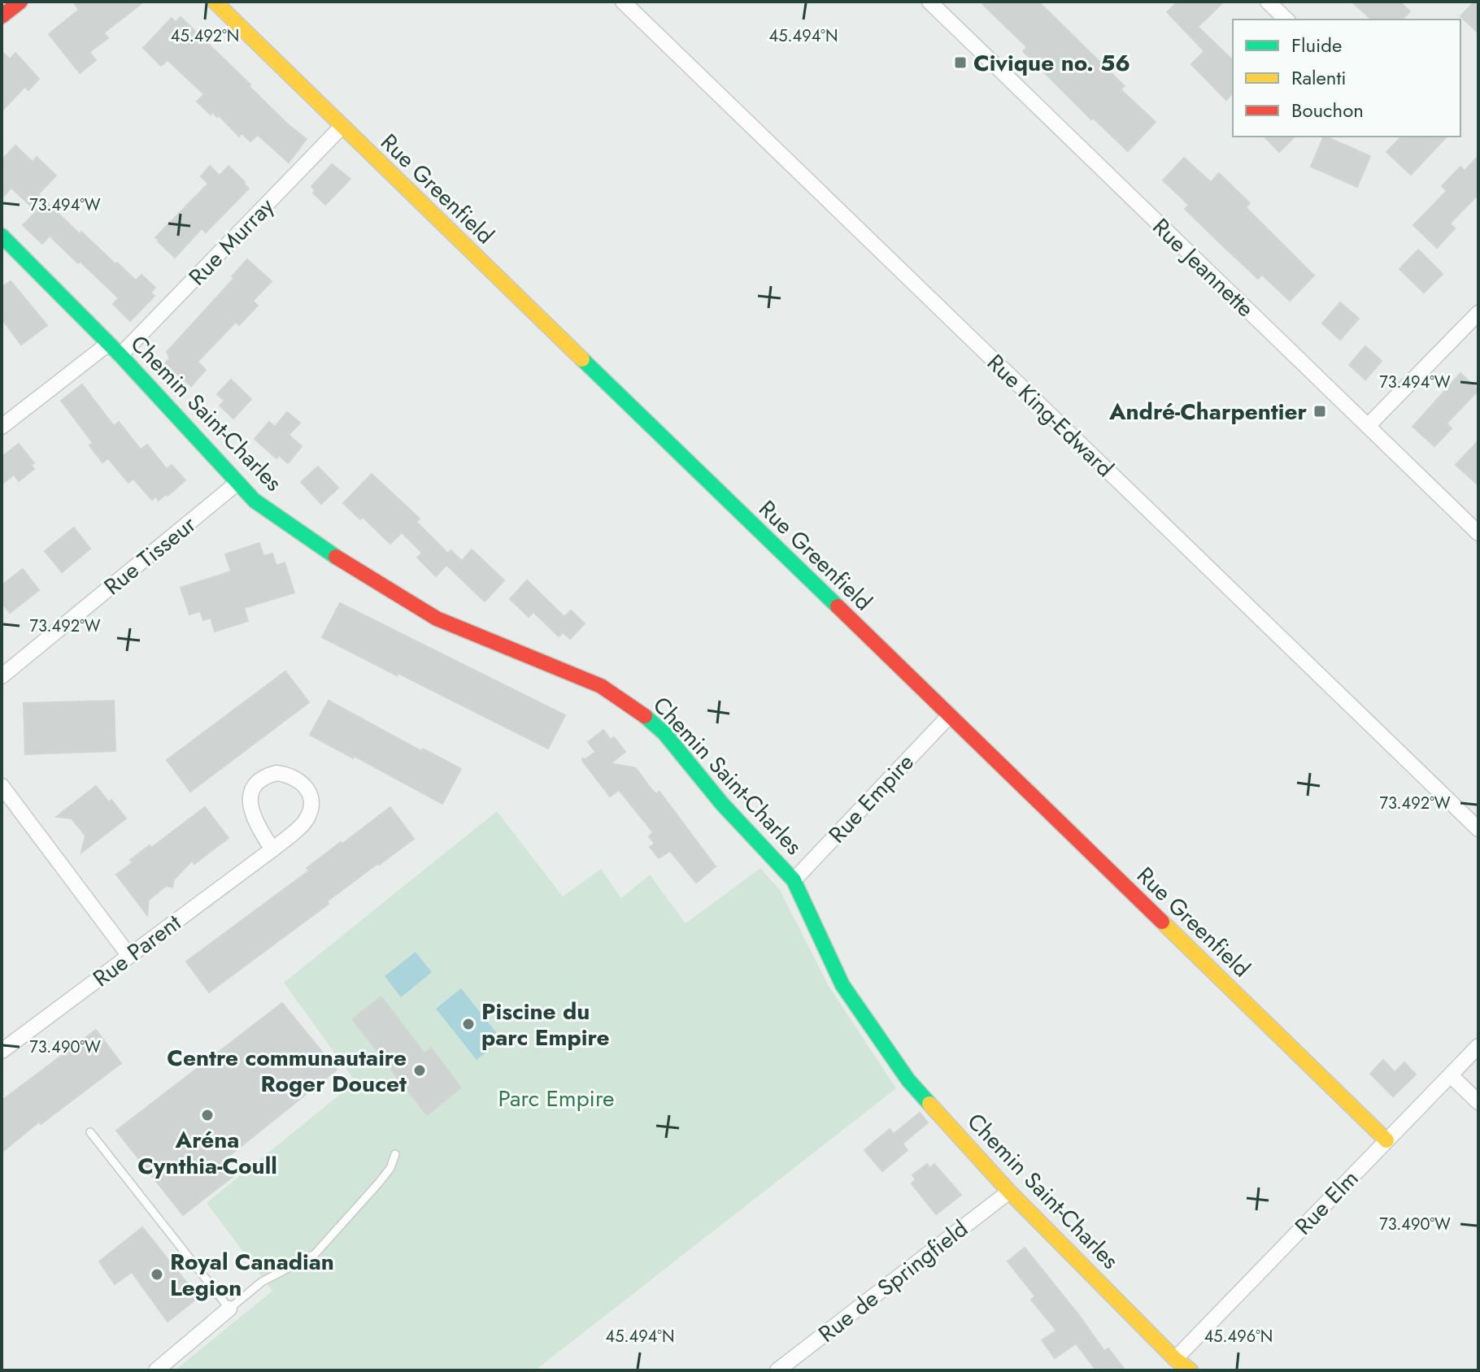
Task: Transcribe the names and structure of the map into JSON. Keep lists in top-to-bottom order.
{
  "streets": {
    "street": [
      "Rue Greenfield",
      "Rue Murray",
      "Rue Jeannette",
      "Chemin Saint-Charles",
      "Rue King-Edward",
      "Rue Tisseur",
      "Rue Empire",
      "Rue Parent",
      "Rue Elm",
      "Rue de Springfield"
    ]
  },
  "crossings": [
    ["Rue Greenfield", "Rue Murray"],
    ["Rue Greenfield", "Rue Empire"],
    ["Rue Greenfield", "Rue Elm"],
    ["Rue Murray", "Chemin Saint-Charles"],
    ["Chemin Saint-Charles", "Rue Tisseur"],
    ["Chemin Saint-Charles", "Rue Empire"],
    ["Chemin Saint-Charles", "Rue Elm"],
    ["Chemin Saint-Charles", "Rue de Springfield"]
  ],
  "parks": ["Parc Empire"],
  "places": {
    "transit": ["Civique no. 56", "André-Charpentier"],
    "other": [
      "Piscine du parc Empire",
      "Centre communautaire Roger Doucet",
      "Aréna Cynthia-Coull",
      "Royal Canadian Legion"
    ]
  },
  "legend": ["Fluide", "Ralenti", "Bouchon"],
  "coordinates": [
    "45.492°N",
    "45.494°N",
    "73.494°W",
    "73.492°W",
    "73.490°W",
    "45.496°N"
  ]
}
